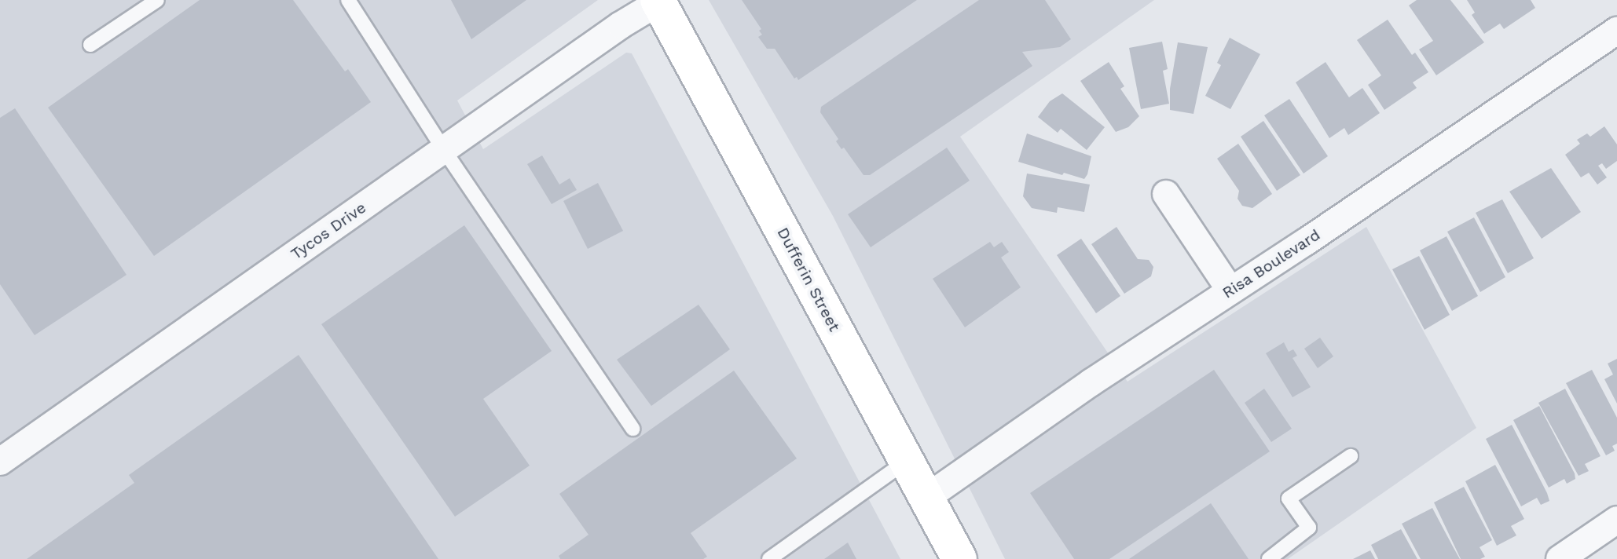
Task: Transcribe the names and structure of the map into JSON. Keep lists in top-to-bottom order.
{
  "streets": {
    "main road": ["Dufferin Street"],
    "street": ["Tycos Drive", "Risa Boulevard"]
  },
  "crossings": [
    ["Tycos Drive", "Dufferin Street"],
    ["Risa Boulevard", "Dufferin Street"]
  ]
}
